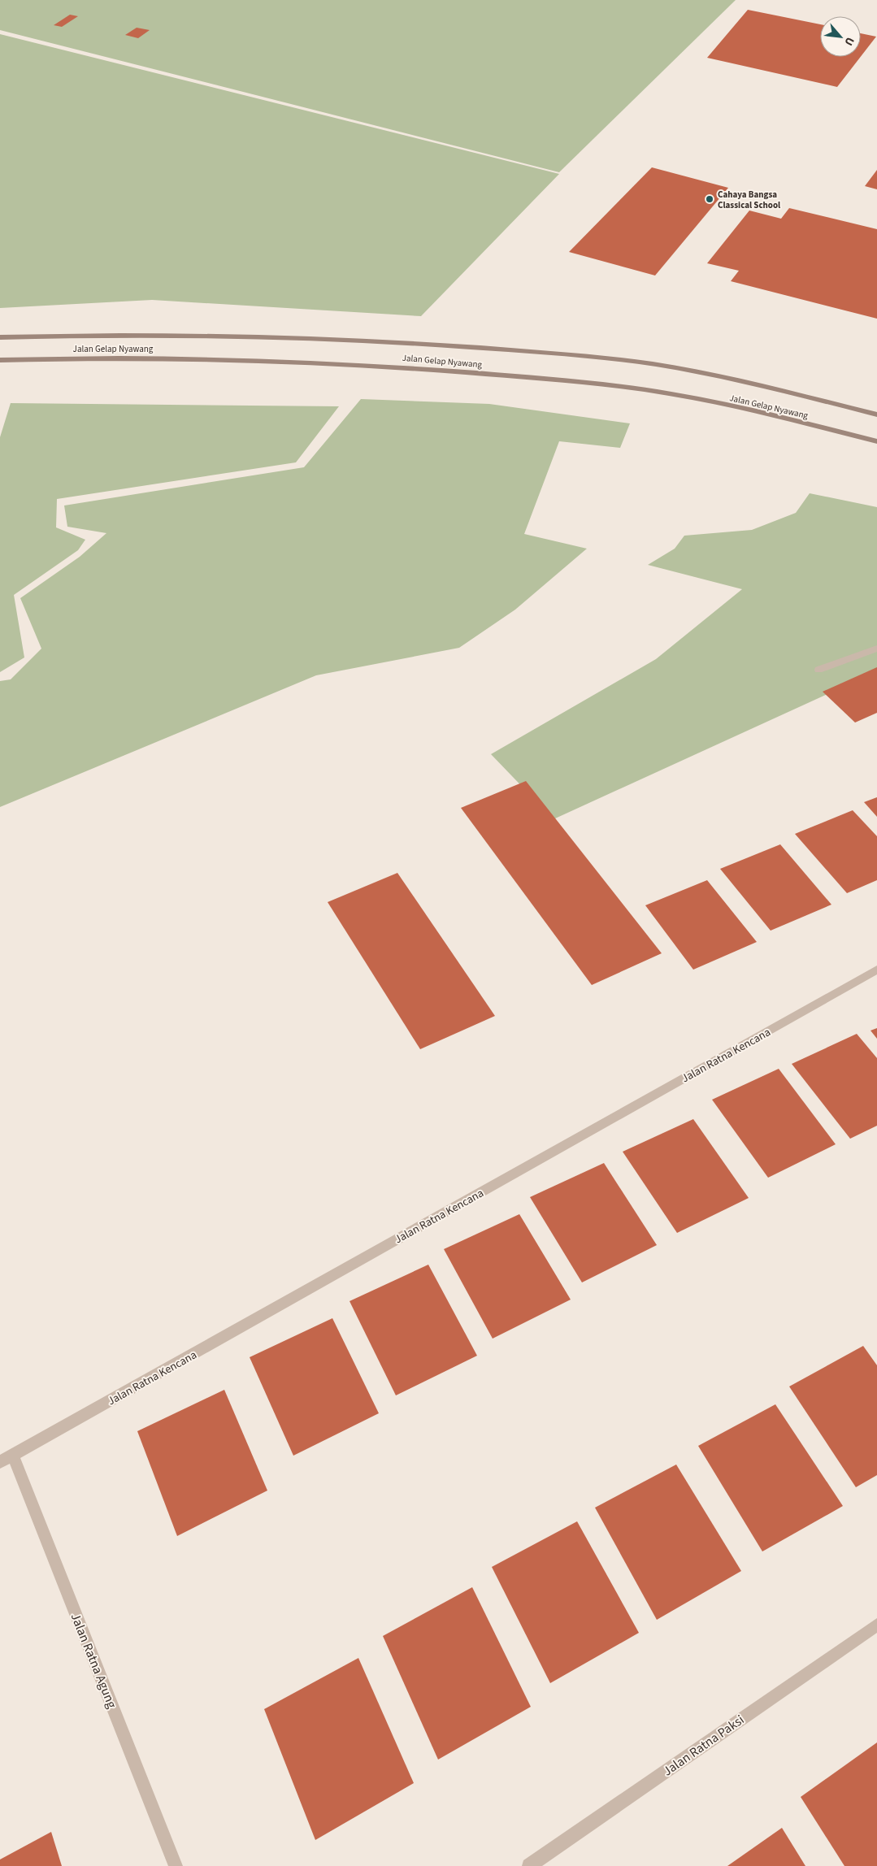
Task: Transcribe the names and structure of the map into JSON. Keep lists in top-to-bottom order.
{
  "streets": {
    "street": [
      "Jalan Gelap Nyawang",
      "Jalan Ratna Kencana",
      "Jalan Ratna Agung",
      "Jalan Ratna Paksi"
    ]
  },
  "crossings": [
    ["Jalan Ratna Kencana", "Jalan Ratna Agung"]
  ],
  "places": ["Cahaya Bangsa Classical School"],
  "north": "bottom right"
}
